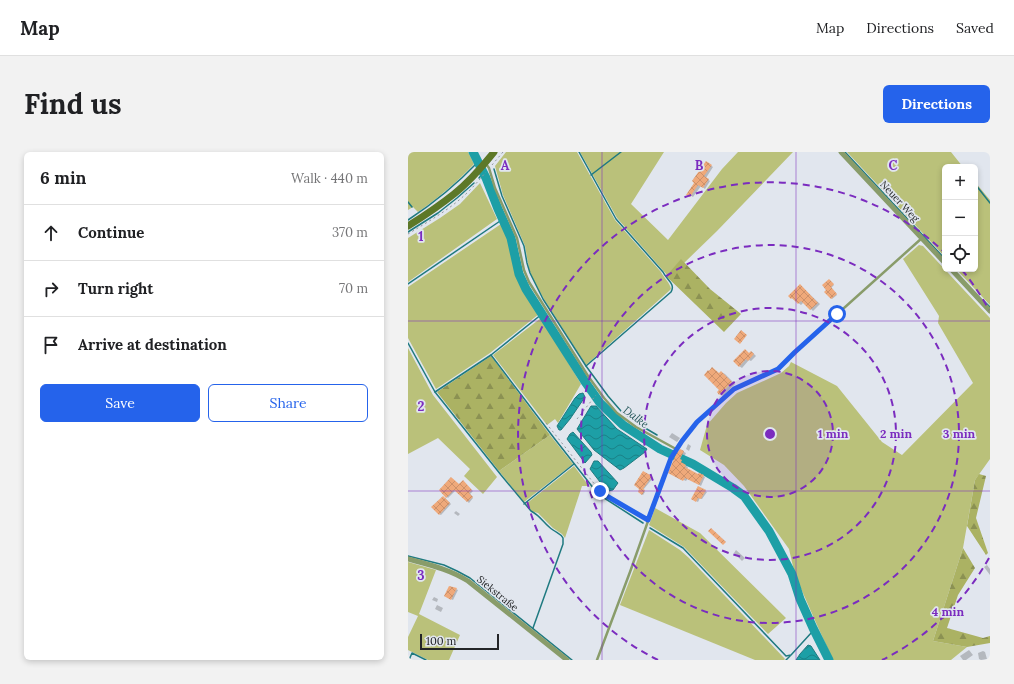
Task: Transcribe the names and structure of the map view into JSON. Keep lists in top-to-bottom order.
{
  "streets": {
    "street": ["Neuer Weg", "Siekstraße"]
  },
  "water": ["Dalke"],
  "scale_bar": "100 m",
  "page": {
    "header": "Map",
    "nav": ["Map", "Directions", "Saved"],
    "buttons": [
      "Directions",
      ["Save", "Share"]
    ],
    "title": "Find us",
    "heading": ["6 min", "Walk · 440 m"],
    "map_buttons": ["+", "−"],
    "list": [
      ["Continue", "370 m"],
      ["Turn right", "70 m"],
      "Arrive at destination"
    ],
    "scale": "100 m"
  },
  "grid": {
    "columns": ["A", "B", "C"],
    "rows": ["1", "2", "3"]
  },
  "rings": [
    "1 min",
    "2 min",
    "3 min",
    "4 min"
  ]
}
